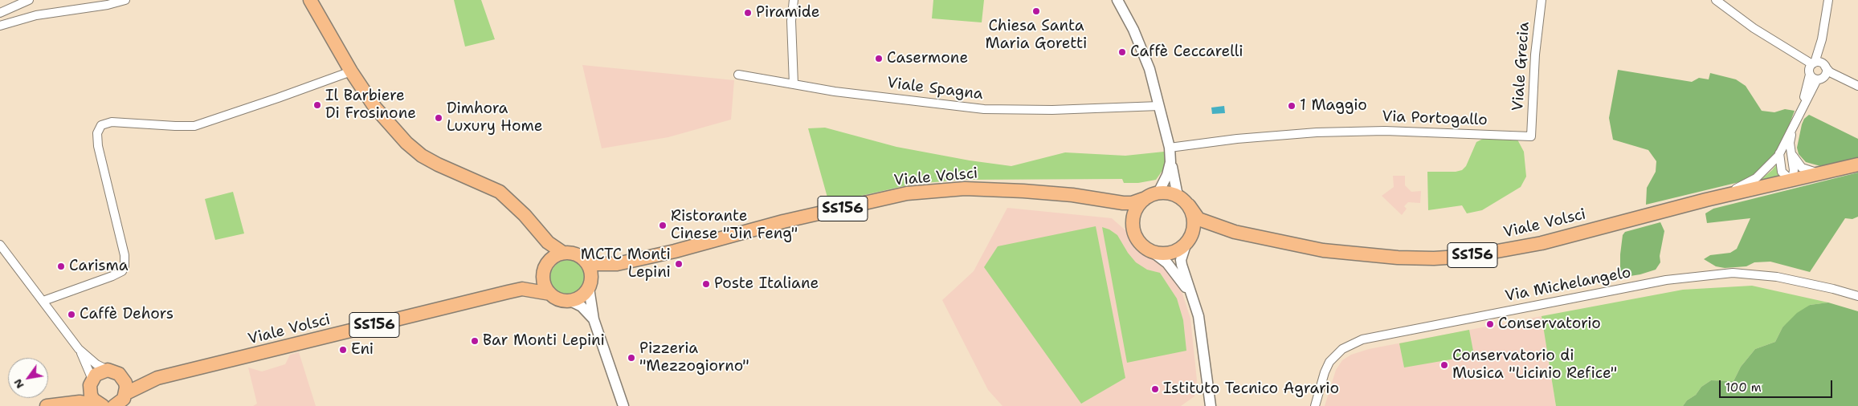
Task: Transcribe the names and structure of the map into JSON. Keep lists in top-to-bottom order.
{
  "streets": {
    "main road": ["Viale Volsci", "SS156"],
    "street": [
      "Viale Grecia",
      "Viale Spagna",
      "Via Portogallo",
      "Via Michelangelo"
    ]
  },
  "crossings": [
    ["Viale Grecia", "Via Portogallo"],
    ["Viale Volsci", "SS156"]
  ],
  "places": [
    "Chiesa Santa Maria Goretti",
    "Piramide",
    "Caffè Ceccarelli",
    "Casermone",
    "Il Barbiere Di Frosinone",
    "1 Maggio",
    "Dimhora Luxury Home",
    "Ristorante Cinese \"Jin Feng\"",
    "MCTC Monti Lepini",
    "Carisma",
    "Poste Italiane",
    "Caffè Dehors",
    "Conservatorio",
    "Bar Monti Lepini",
    "Eni",
    "Pizzeria \"Mezzogiorno\"",
    "Conservatorio di Musica \"Licinio Refice\"",
    "Istituto Tecnico Agrario"
  ],
  "scale_bar": "100 m",
  "north": "bottom left"
}
